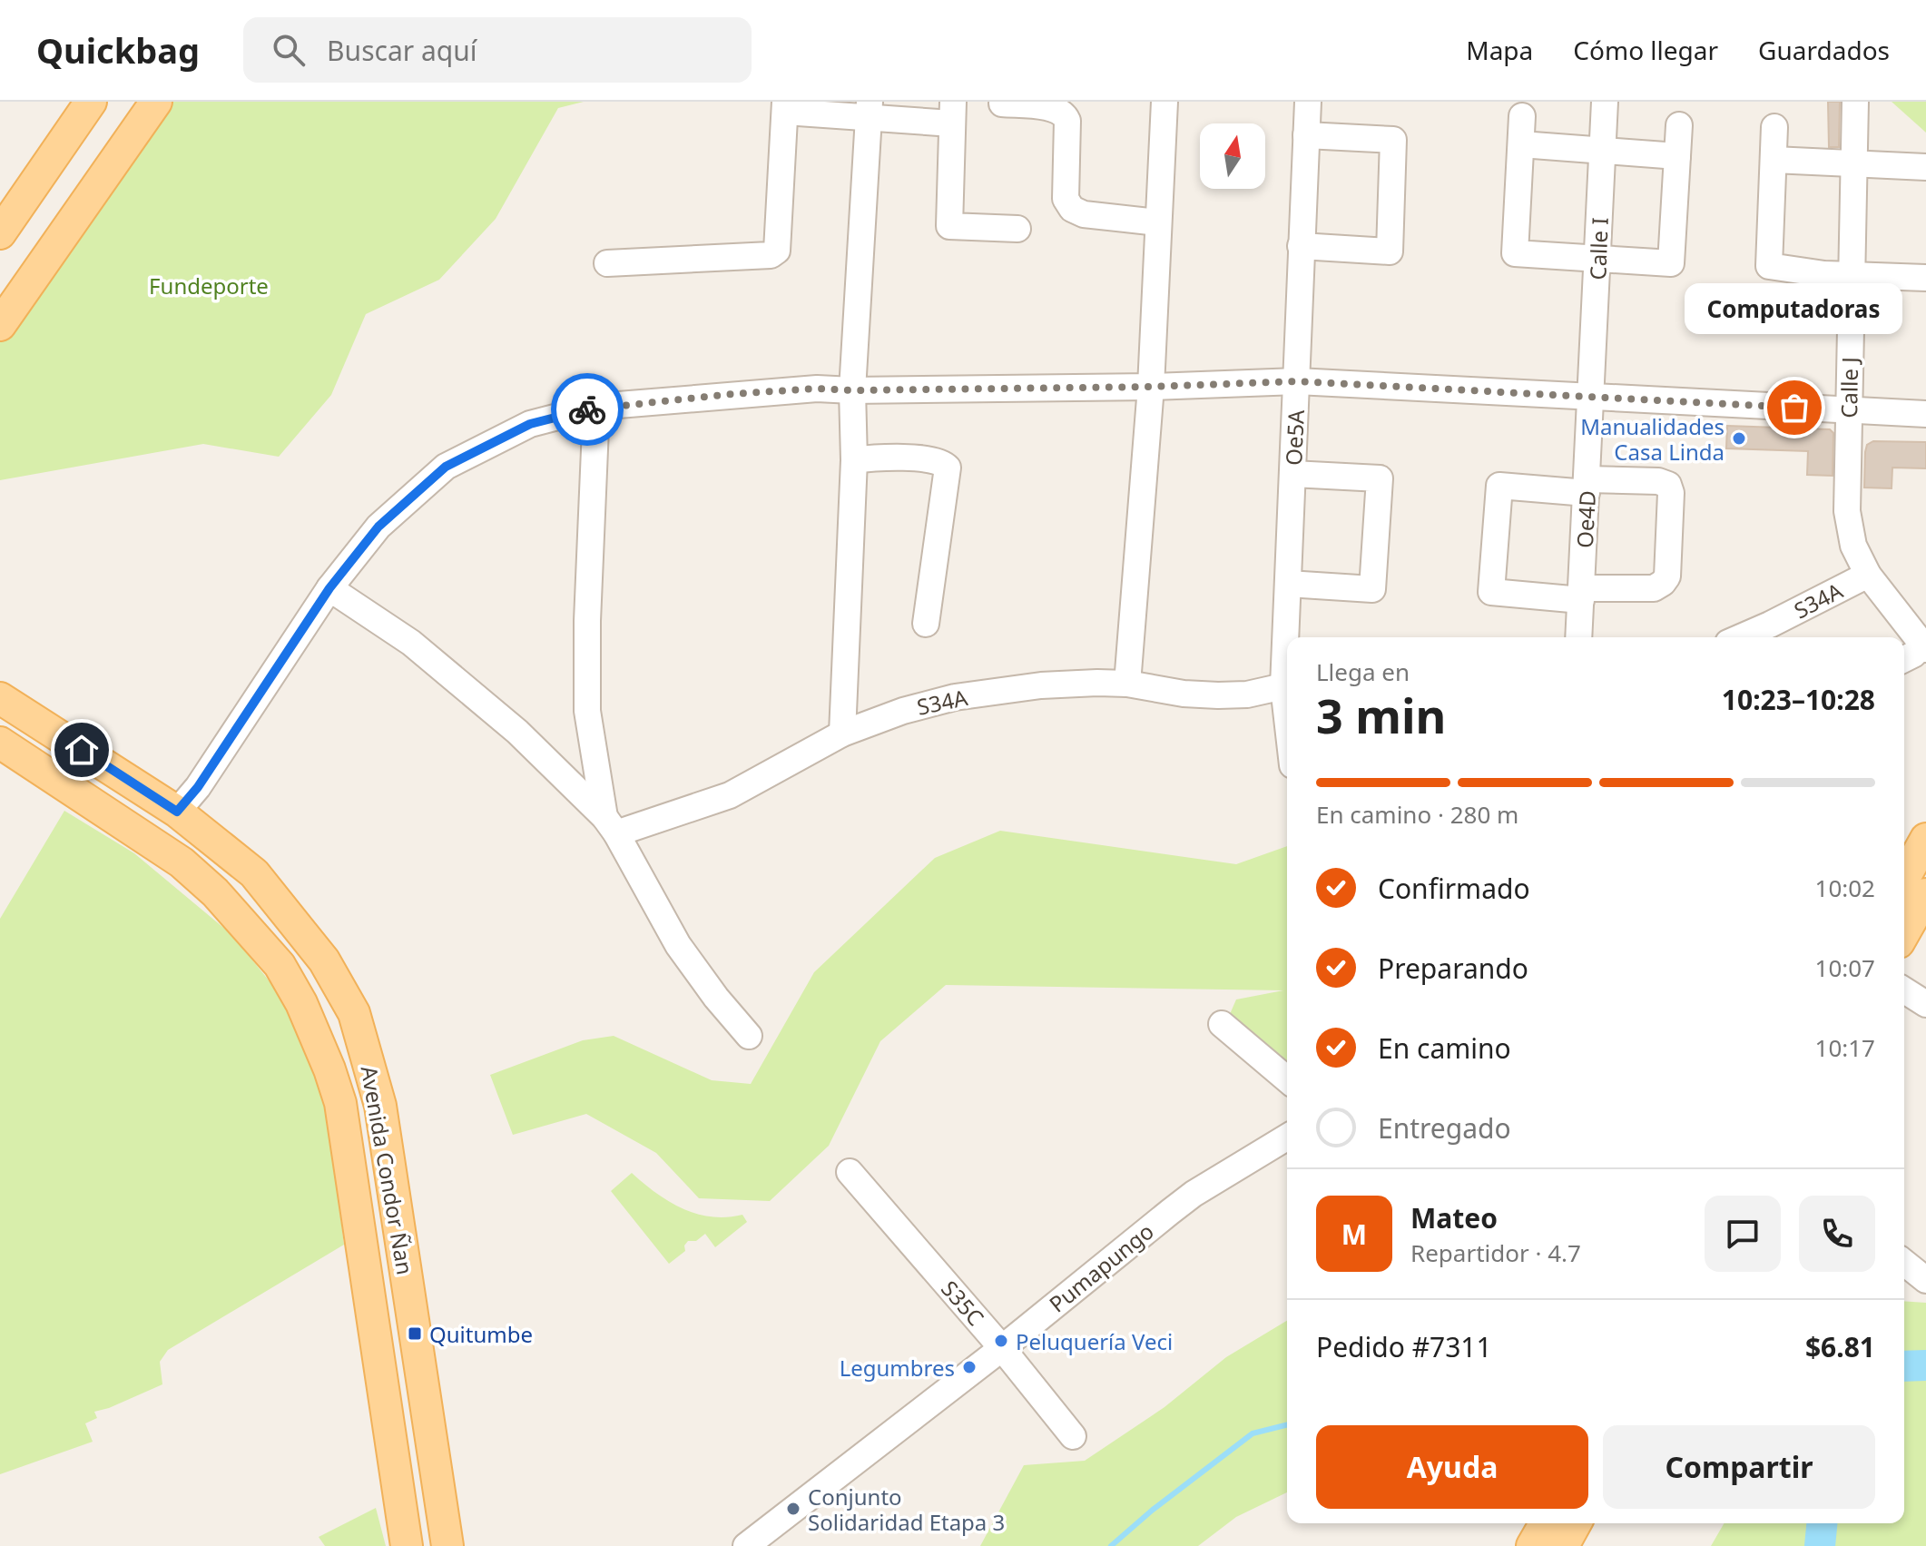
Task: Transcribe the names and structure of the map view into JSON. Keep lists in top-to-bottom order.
{
  "streets": {
    "main road": ["Avenida Condor Ñan"],
    "street": [
      "Calle I",
      "Calle J",
      "Oe5A",
      "Oe4D",
      "S34A",
      "Pumapungo",
      "S35C"
    ]
  },
  "crossings": [
    ["Calle I", "Oe4D"],
    ["Calle J", "S34A"],
    ["Pumapungo", "S35C"]
  ],
  "parks": ["Fundeporte"],
  "places": {
    "other": [
      "Computadoras",
      "Manualidades Casa Linda",
      "Peluquería Veci",
      "Legumbres",
      "Conjunto Solidaridad Etapa 3"
    ],
    "transit": ["Quitumbe"]
  },
  "north": "top",
  "page": {
    "header": "Quickbag",
    "search": "Buscar aquí",
    "nav": ["Mapa", "Cómo llegar", "Guardados"],
    "bubble": "Computadoras",
    "heading": ["3 min", "Llega en", "10:23–10:28"],
    "panel": [
      "Mateo",
      "Repartidor · 4.7",
      "Pedido #7311",
      "$6.81"
    ],
    "bar": "En camino · 280 m",
    "list": [
      ["Confirmado", "10:02"],
      ["Preparando", "10:07"],
      ["En camino", "10:17"],
      "Entregado"
    ],
    "round": "M",
    "buttons": ["Ayuda", "Compartir"]
  }
}
